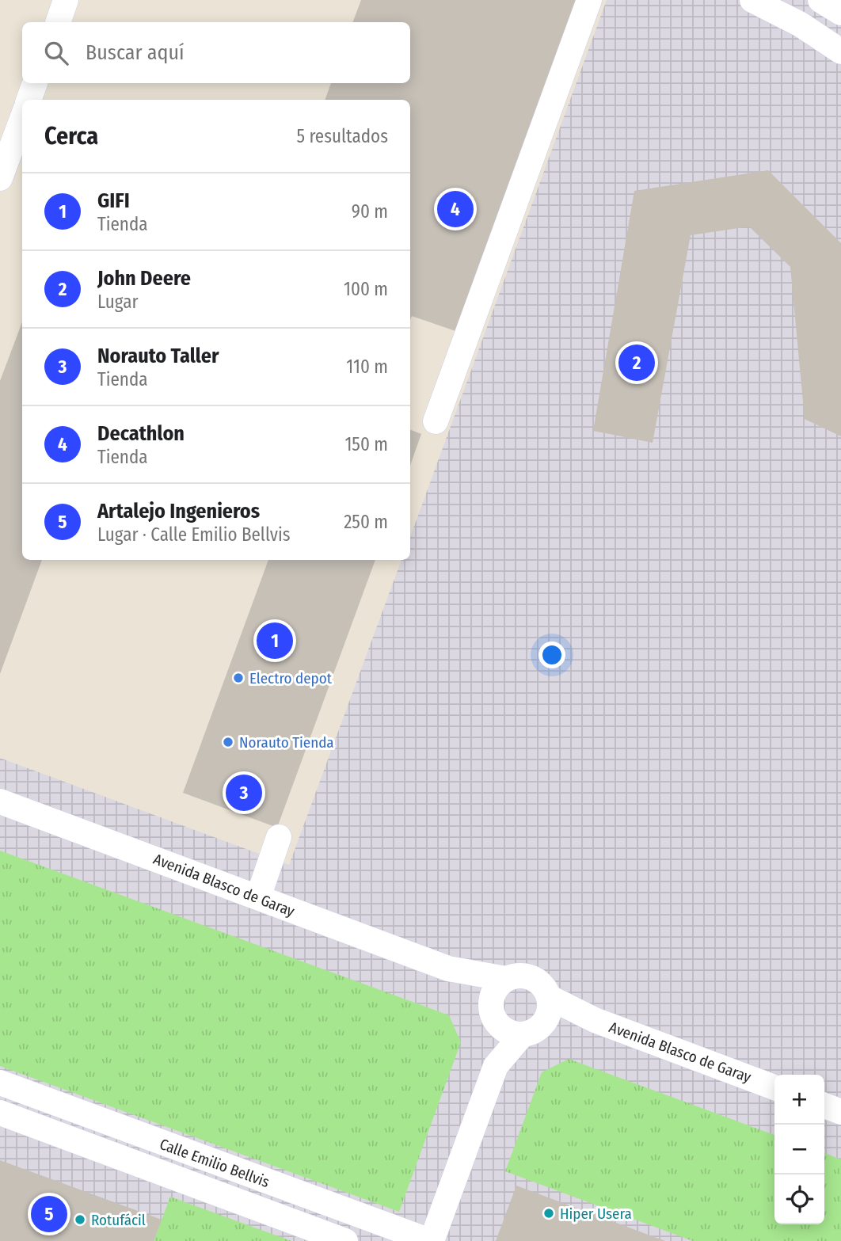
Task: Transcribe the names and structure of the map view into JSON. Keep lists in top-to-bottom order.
{
  "streets": {
    "street": ["Avenida Blasco de Garay", "Calle Emilio Bellvis"]
  },
  "places": [
    "Electro depot",
    "Norauto Tienda",
    "Hiper Usera",
    "Rotufácil"
  ],
  "page": {
    "search": "Buscar aquí",
    "heading": ["Cerca", "5 resultados"],
    "list": [
      {
        "mark": "1",
        "name": "GIFI",
        "note": "Tienda",
        "value": "90 m"
      },
      {
        "mark": "2",
        "name": "John Deere",
        "note": "Lugar",
        "value": "100 m"
      },
      {
        "mark": "3",
        "name": "Norauto Taller",
        "note": "Tienda",
        "value": "110 m"
      },
      {
        "mark": "4",
        "name": "Decathlon",
        "note": "Tienda",
        "value": "150 m"
      },
      {
        "mark": "5",
        "name": "Artalejo Ingenieros",
        "note": "Lugar · Calle Emilio Bellvis",
        "value": "250 m"
      }
    ],
    "pins": [
      "4",
      "2",
      "1",
      "3",
      "5"
    ],
    "map_buttons": ["+", "−"]
  }
}
